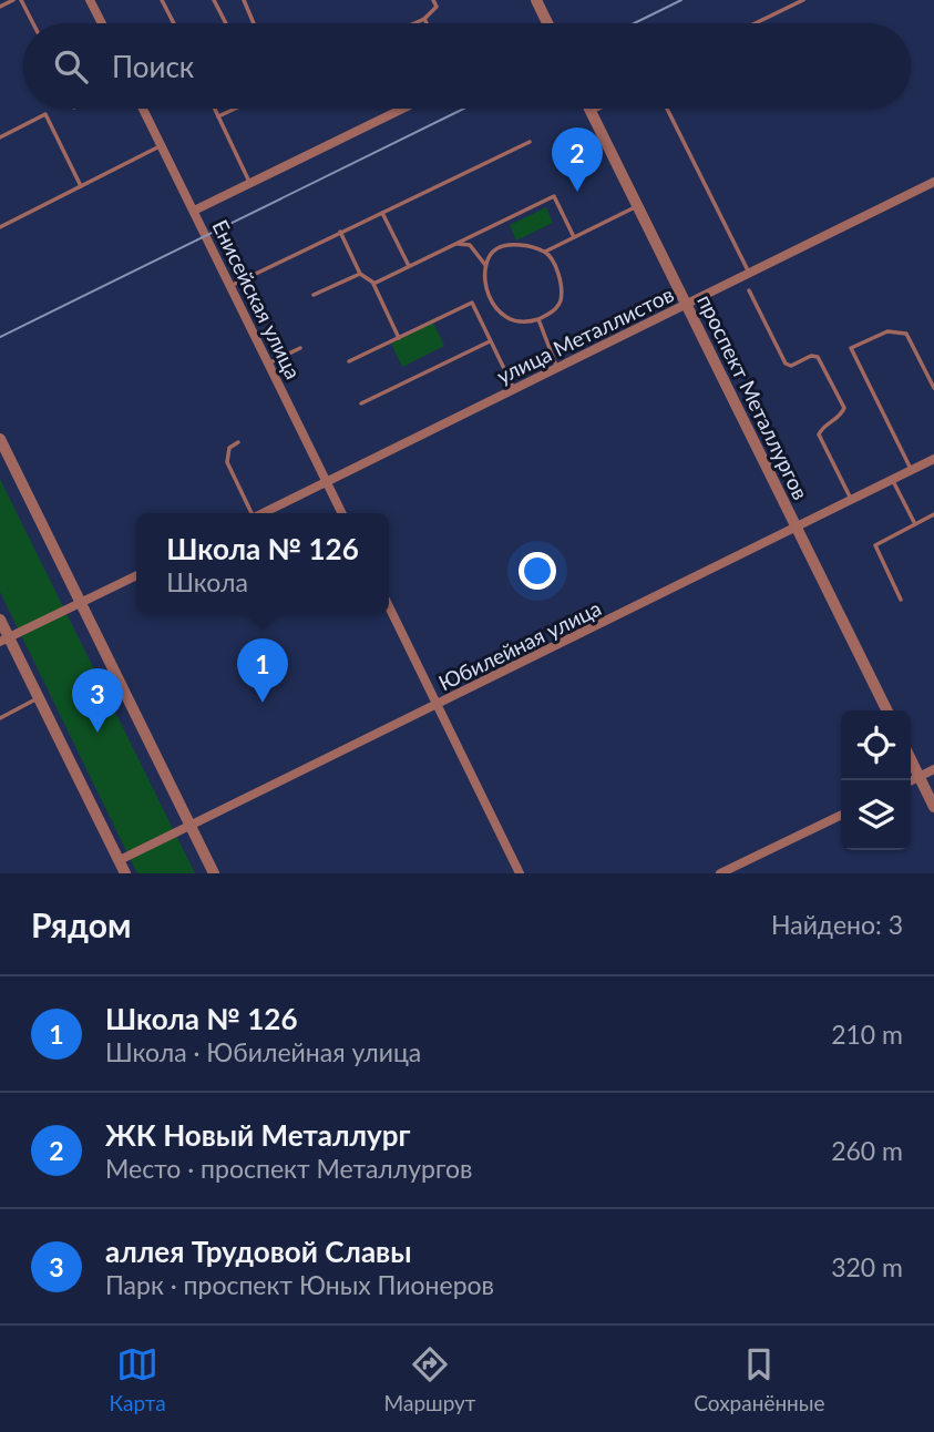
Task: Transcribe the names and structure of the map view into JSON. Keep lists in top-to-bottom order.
{
  "streets": {
    "street": [
      "Енисейская улица",
      "улица Металлистов",
      "проспект Металлургов",
      "Юбилейная улица"
    ]
  },
  "crossings": [
    ["Енисейская улица", "улица Металлистов"],
    ["улица Металлистов", "проспект Металлургов"],
    ["проспект Металлургов", "Юбилейная улица"]
  ],
  "page": {
    "search": "Поиск",
    "pins": ["2", "1", "3"],
    "popup": ["Школа № 126", "Школа"],
    "heading": ["Рядом", "Найдено: 3"],
    "list": [
      {
        "mark": "1",
        "name": "Школа № 126",
        "note": "Школа · Юбилейная улица",
        "value": "210 m"
      },
      {
        "mark": "2",
        "name": "ЖК Новый Металлург",
        "note": "Место · проспект Металлургов",
        "value": "260 m"
      },
      {
        "mark": "3",
        "name": "аллея Трудовой Славы",
        "note": "Парк · проспект Юных Пионеров",
        "value": "320 m"
      }
    ],
    "nav": ["Карта", "Маршрут", "Сохранённые"]
  }
}
